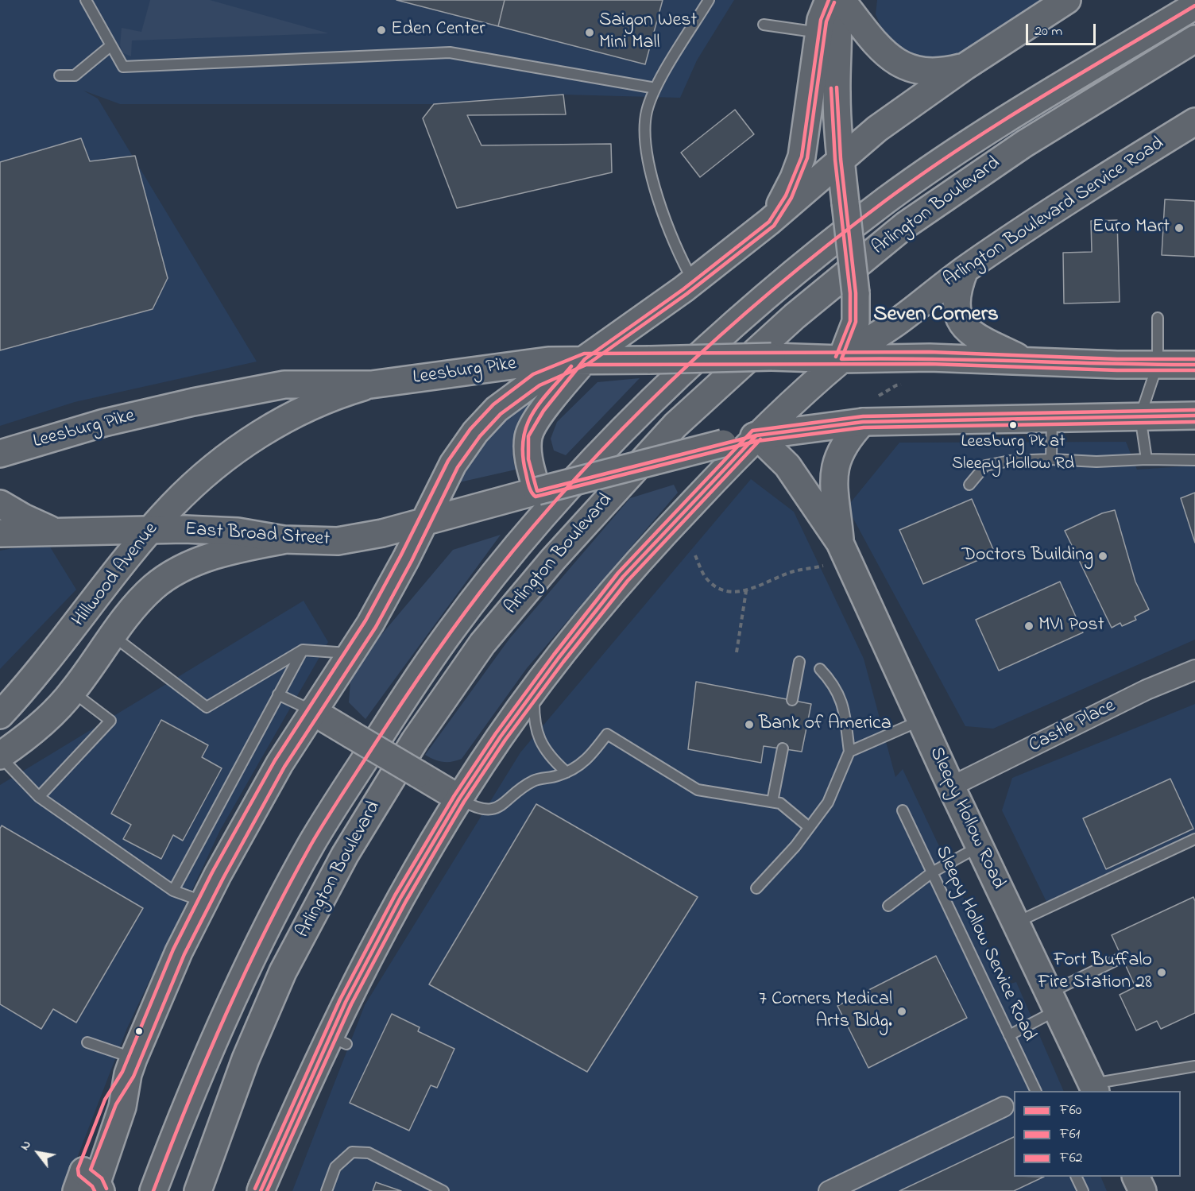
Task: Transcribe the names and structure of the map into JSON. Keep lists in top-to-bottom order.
{
  "streets": {
    "main road": [
      "Arlington Boulevard",
      "Arlington Boulevard Service Road",
      "Leesburg Pike",
      "East Broad Street",
      "Hillwood Avenue",
      "Sleepy Hollow Road"
    ],
    "street": ["Castle Place"],
    "lane": ["Sleepy Hollow Service Road"]
  },
  "crossings": [
    ["Arlington Boulevard Service Road", "Leesburg Pike"],
    ["Arlington Boulevard Service Road", "Sleepy Hollow Road"],
    ["Leesburg Pike", "Hillwood Avenue"],
    ["East Broad Street", "Hillwood Avenue"],
    ["Castle Place", "Sleepy Hollow Road"]
  ],
  "districts": ["Seven Corners"],
  "places": [
    "Eden Center",
    "Saigon West Mini Mall",
    "Euro Mart",
    "Leesburg Pk at Sleepy Hollow Rd",
    "Doctors Building",
    "MVI Post",
    "Bank of America",
    "Fort Buffalo Fire Station 28",
    "7 Corners Medical Arts Bldg."
  ],
  "lines": ["transit line F60", "transit line F61", "transit line F62"],
  "legend": ["F60", "F61", "F62"],
  "scale_bar": "20 m",
  "north": "top left"
}
